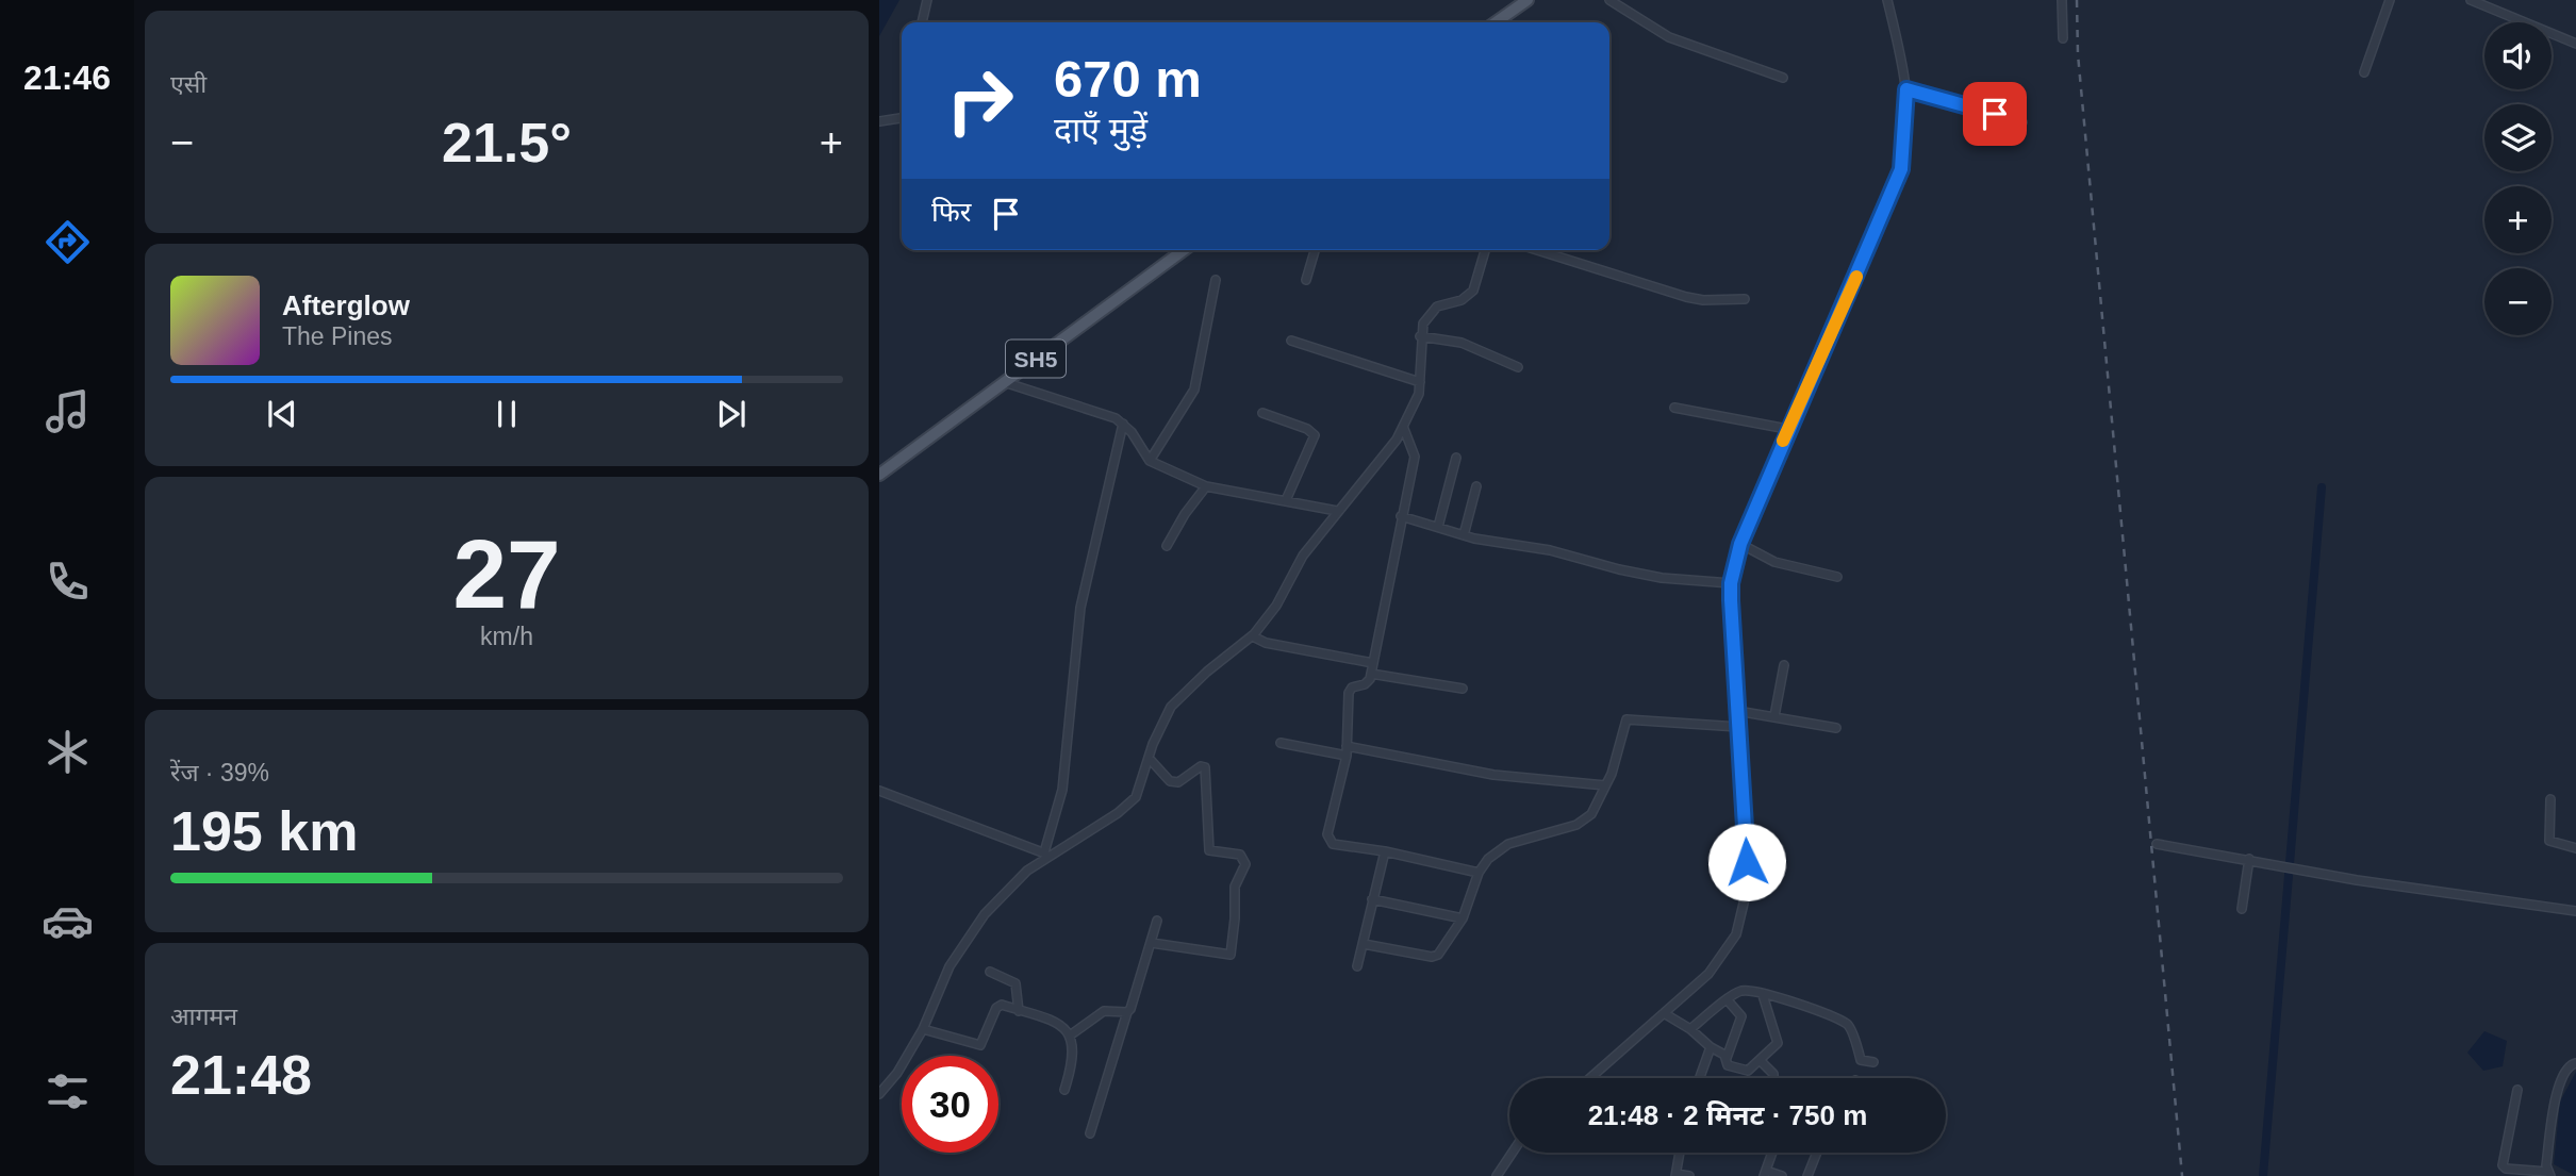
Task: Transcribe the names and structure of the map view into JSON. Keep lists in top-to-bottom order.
{
  "streets": {
    "main road": ["SH5"]
  },
  "page": {
    "tabs": "21:46",
    "tile": [
      "एसी",
      ["27", "km/h"],
      ["रेंज · 39%", "195 km"],
      ["आगमन", "21:48"]
    ],
    "map_buttons": ["+", "−"],
    "turn": ["670 m", "दाएँ मुड़ें"],
    "heat": ["−", "21.5°", "+"],
    "then": "फिर",
    "song": ["Afterglow", "The Pines"],
    "limit": "30",
    "trip": "21:48 · 2 मिनट · 750 m"
  }
}
